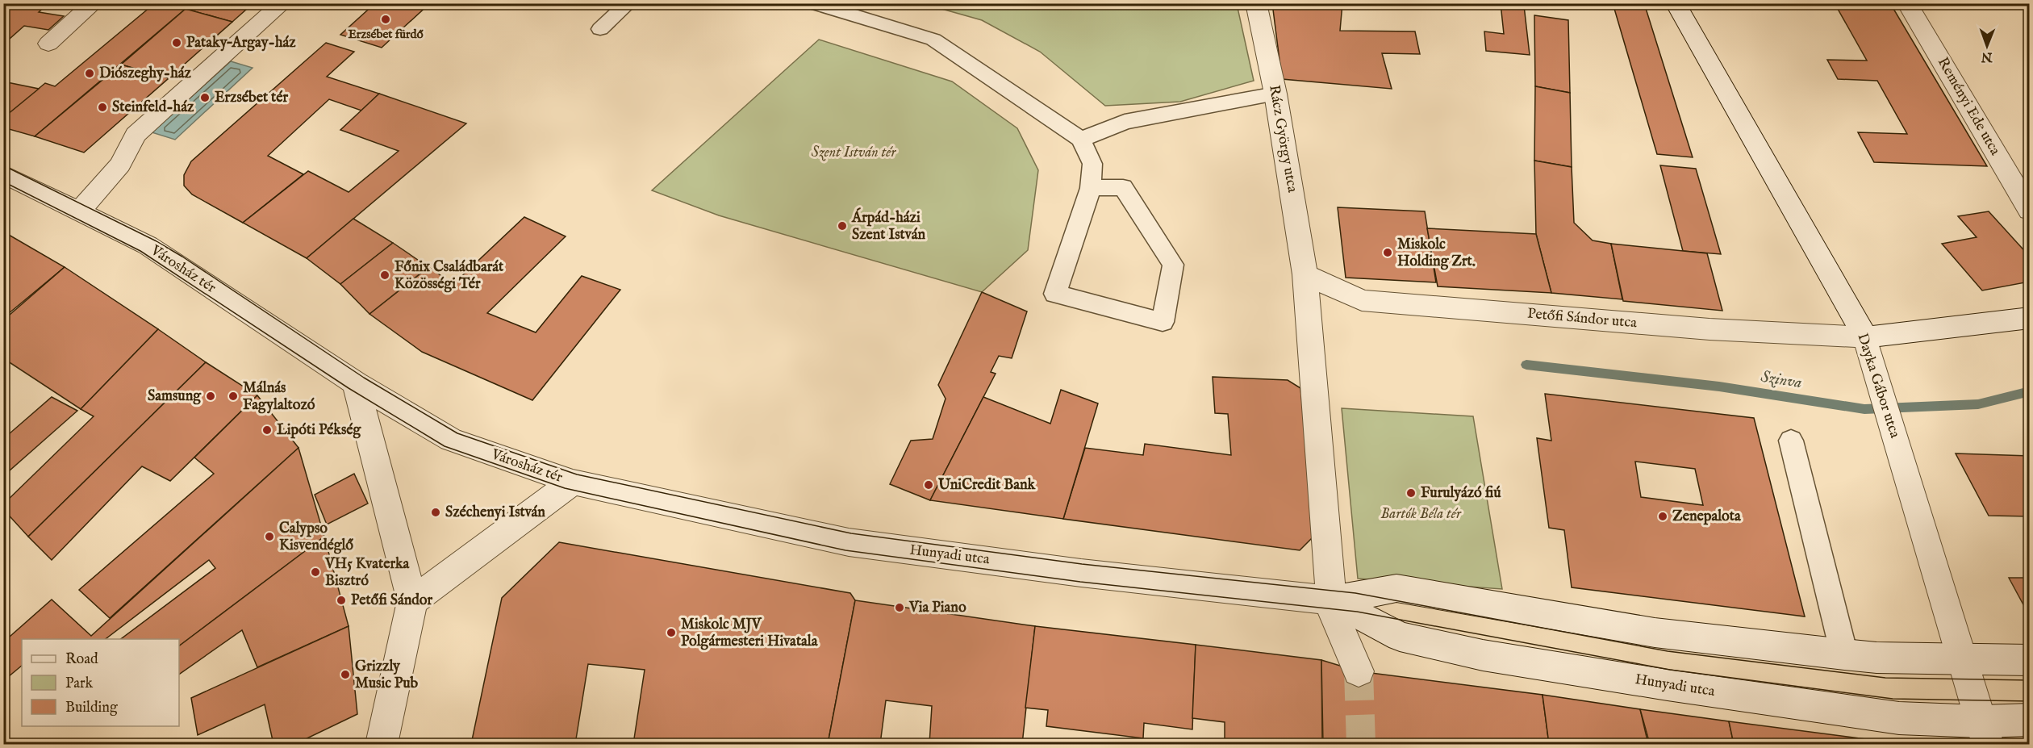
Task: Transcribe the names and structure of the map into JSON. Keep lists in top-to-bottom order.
{
  "streets": {
    "street": [
      "Reményi Ede utca",
      "Rácz György utca",
      "Városház tér",
      "Petőfi Sándor utca",
      "Dayka Gábor utca",
      "Hunyadi utca"
    ]
  },
  "crossings": [
    ["Rácz György utca", "Petőfi Sándor utca"],
    ["Rácz György utca", "Hunyadi utca"],
    ["Városház tér", "Hunyadi utca"],
    ["Petőfi Sándor utca", "Dayka Gábor utca"],
    ["Dayka Gábor utca", "Hunyadi utca"]
  ],
  "water": ["Szinva"],
  "parks": ["Szent István tér", "Bartók Béla tér"],
  "places": [
    "Erzsébet fürdő",
    "Pataky–Argay-ház",
    "Diószeghy-ház",
    "Erzsébet tér",
    "Steinfeld-ház",
    "Árpád-házi Szent István",
    "Miskolc Holding Zrt.",
    "Főnix Családbarát Közösségi Tér",
    "Samsung",
    "Málnás Fagylaltozó",
    "Lipóti Pékség",
    "UniCredit Bank",
    "Furulyázó fiú",
    "Széchenyi István",
    "Zenepalota",
    "Calypso Kisvendéglő",
    "VH5 Kvaterka Bisztró",
    "Petőfi Sándor",
    "Via Piano",
    "Miskolc MJV Polgármesteri Hivatala",
    "Grizzly Music Pub"
  ],
  "legend": ["Road", "Park", "Building"],
  "north": "bottom"
}
